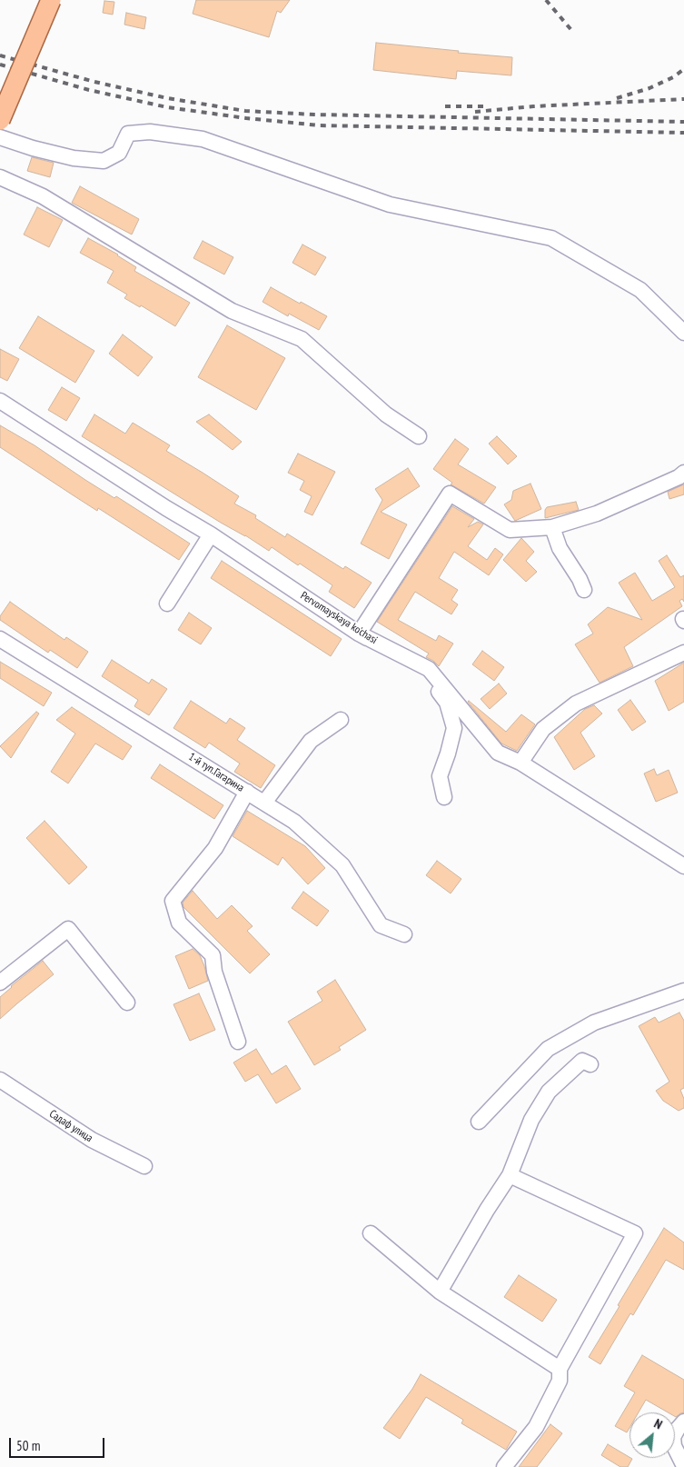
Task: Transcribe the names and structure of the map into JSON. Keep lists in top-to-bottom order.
{
  "streets": {
    "street": ["Pervomayskaya ko'chasi", "1-й туп.Гагарина", "Садаф улица"]
  },
  "scale_bar": "50 m",
  "north": "top right"
}
